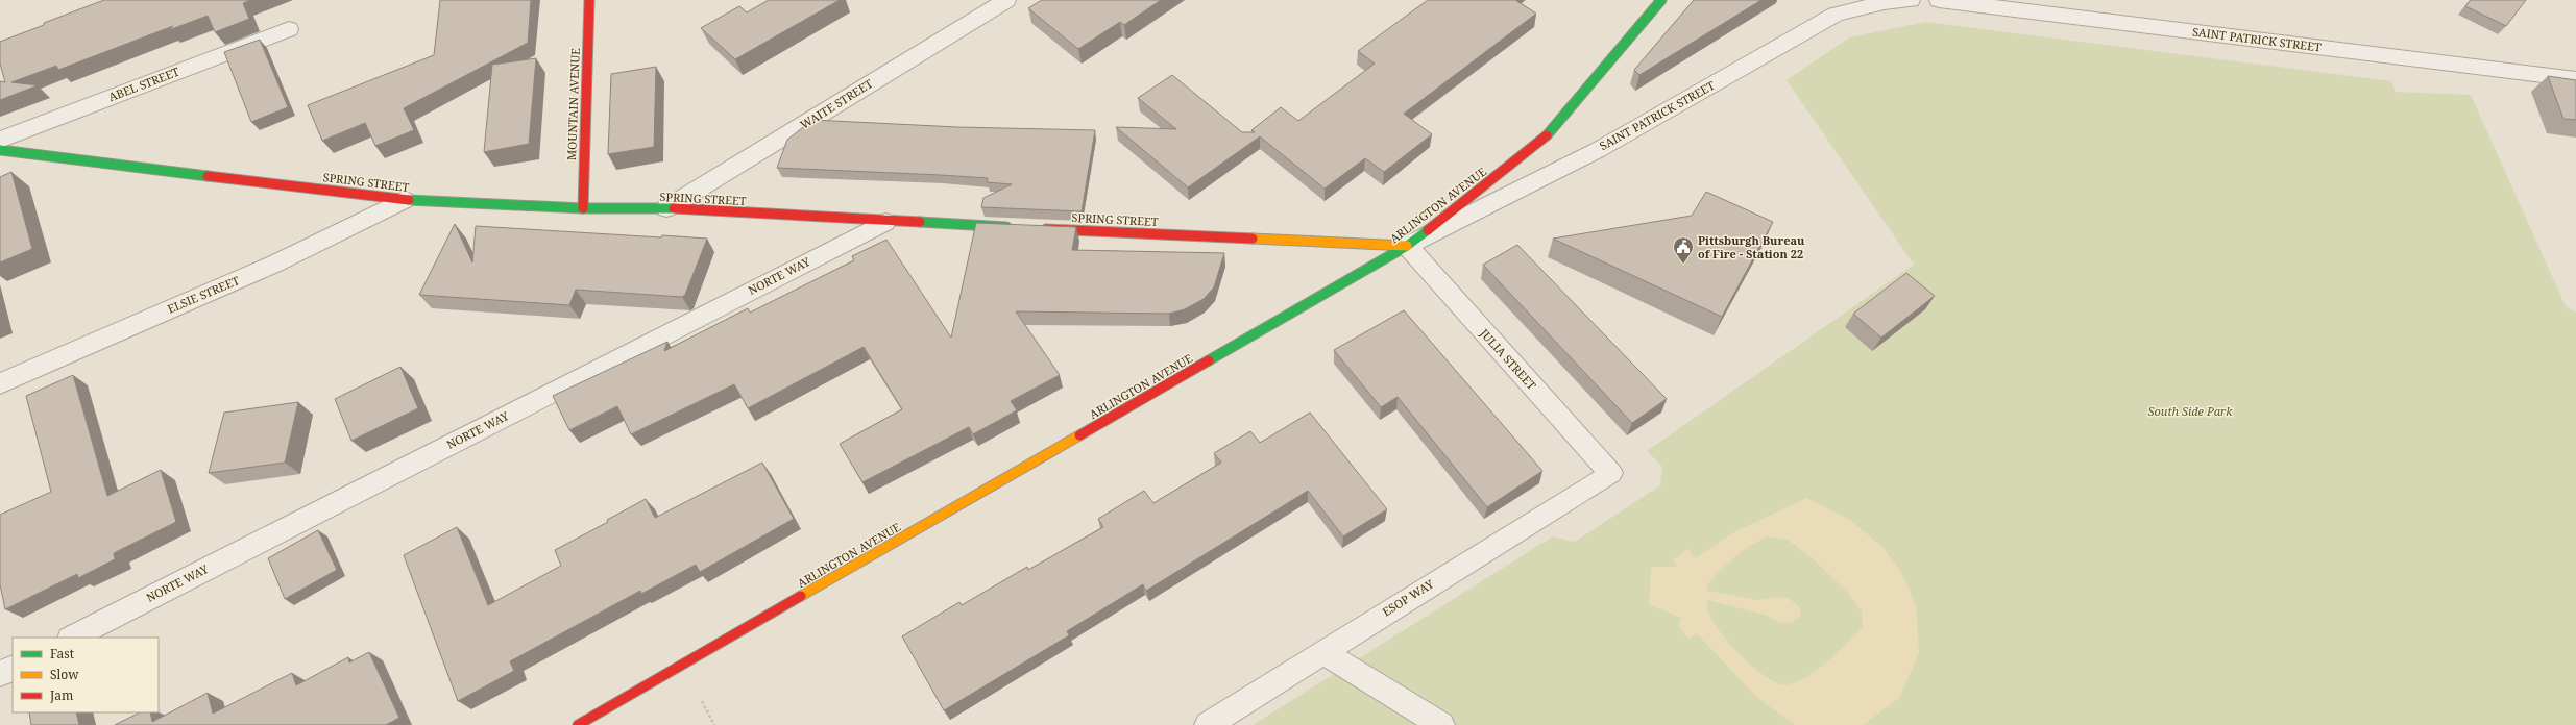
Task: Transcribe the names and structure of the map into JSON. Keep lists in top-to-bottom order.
{
  "streets": {
    "street": [
      "SAINT PATRICK STREET",
      "ABEL STREET",
      "MOUNTAIN AVENUE",
      "WAITE STREET",
      "SPRING STREET",
      "ARLINGTON AVENUE",
      "NORTE WAY",
      "ELSIE STREET",
      "JULIA STREET",
      "ESOP WAY"
    ]
  },
  "crossings": [
    ["SAINT PATRICK STREET", "SPRING STREET"],
    ["SAINT PATRICK STREET", "ARLINGTON AVENUE"],
    ["SAINT PATRICK STREET", "JULIA STREET"],
    ["MOUNTAIN AVENUE", "SPRING STREET"],
    ["WAITE STREET", "SPRING STREET"],
    ["SPRING STREET", "ARLINGTON AVENUE"],
    ["SPRING STREET", "NORTE WAY"],
    ["SPRING STREET", "ELSIE STREET"],
    ["SPRING STREET", "JULIA STREET"],
    ["ARLINGTON AVENUE", "JULIA STREET"],
    ["JULIA STREET", "ESOP WAY"]
  ],
  "parks": ["South Side Park"],
  "places": {
    "public building": ["Pittsburgh Bureau of Fire - Station 22"]
  },
  "legend": ["Fast", "Slow", "Jam"]
}
